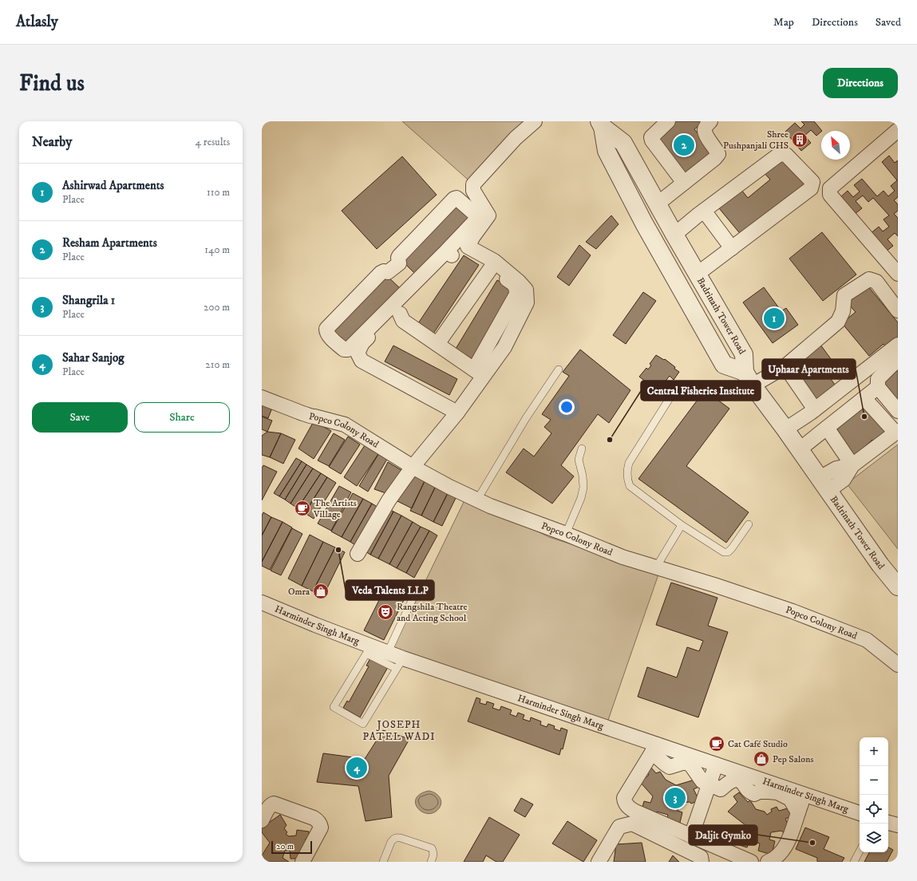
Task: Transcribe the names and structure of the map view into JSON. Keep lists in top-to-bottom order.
{
  "streets": {
    "street": ["Badrinath Tower Road", "Popco Colony Road", "Harminder Singh Marg"]
  },
  "districts": ["JOSEPH PATEL WADI"],
  "places": {
    "building": ["Shree Pushpanjali CHS"],
    "other": [
      "Uphaar Apartments",
      "Central Fisheries Institute",
      "Veda Talents LLP",
      "Daljit Gymko"
    ],
    "cafe": ["The Artists Village", "Cat Café Studio"],
    "shop": ["Omra", "Pep Salons"],
    "theatre": ["Rangshila Theatre and Acting School"]
  },
  "scale_bar": "20 m",
  "north": "top left",
  "page": {
    "header": "Atlasly",
    "nav": ["Map", "Directions", "Saved"],
    "buttons": [
      "Directions",
      ["Save", "Share"]
    ],
    "title": "Find us",
    "heading": ["Nearby", "4 results"],
    "pins": [
      "2",
      "1",
      "4",
      "3"
    ],
    "list": [
      {
        "mark": "1",
        "name": "Ashirwad Apartments",
        "note": "Place",
        "value": "110 m"
      },
      {
        "mark": "2",
        "name": "Resham Apartments",
        "note": "Place",
        "value": "140 m"
      },
      {
        "mark": "3",
        "name": "Shangrila 1",
        "note": "Place",
        "value": "200 m"
      },
      {
        "mark": "4",
        "name": "Sahar Sanjog",
        "note": "Place",
        "value": "210 m"
      }
    ],
    "map_buttons": ["+", "−"],
    "scale": "20 m"
  }
}
